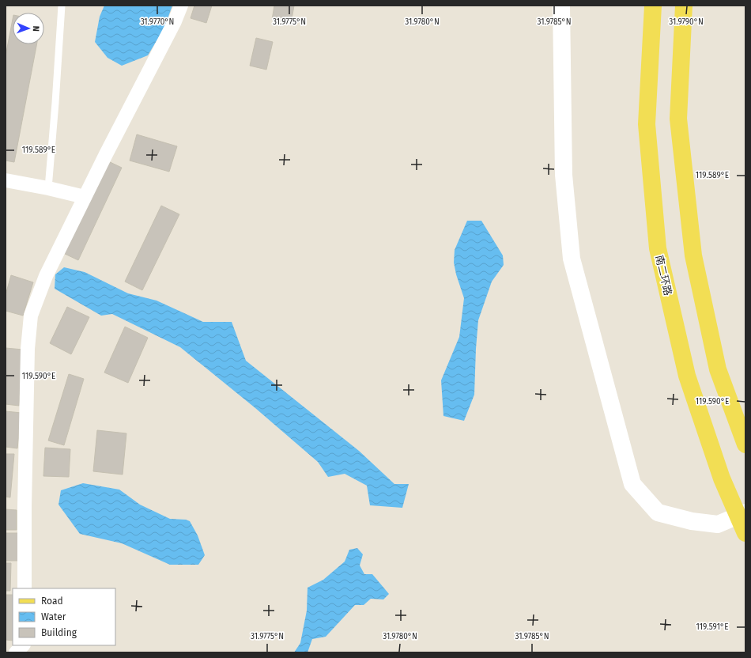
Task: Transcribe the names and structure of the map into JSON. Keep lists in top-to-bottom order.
{
  "streets": {
    "main road": ["南二环路"]
  },
  "legend": ["Road", "Water", "Building"],
  "north": "right",
  "coordinates": [
    "31.9770°N",
    "31.9775°N",
    "31.9780°N",
    "31.9785°N",
    "31.9790°N",
    "119.589°E",
    "119.590°E",
    "119.591°E"
  ]
}
